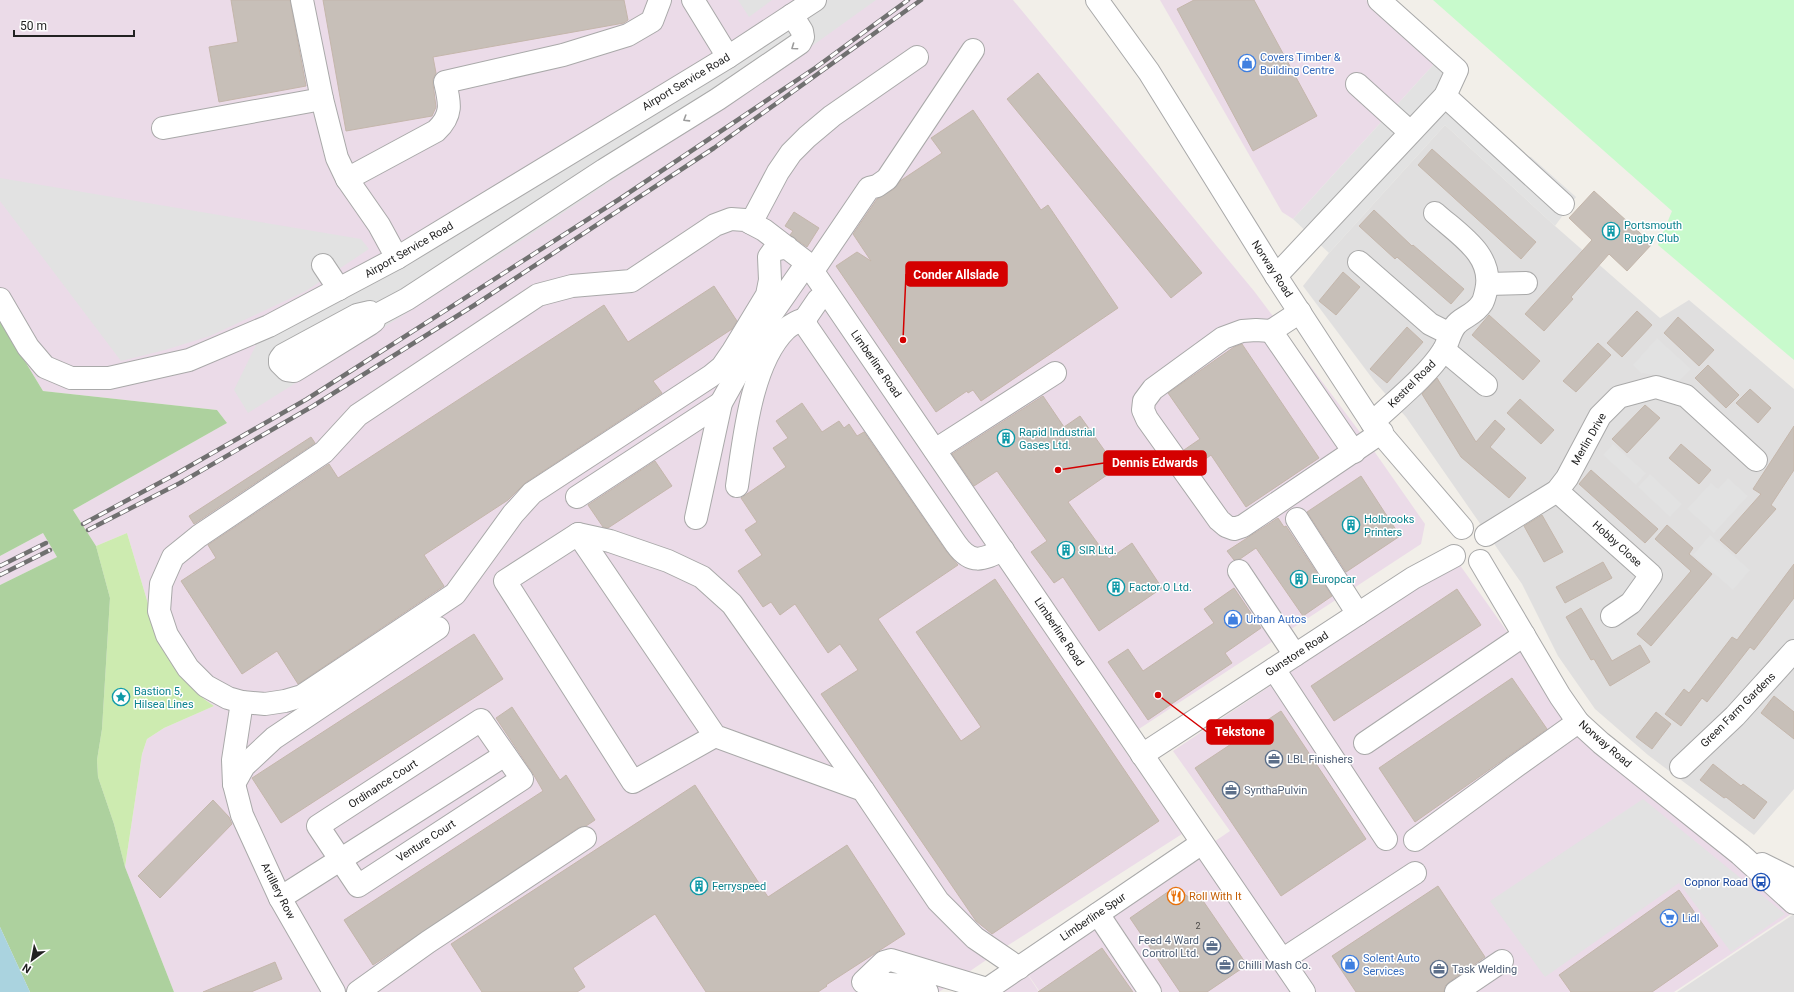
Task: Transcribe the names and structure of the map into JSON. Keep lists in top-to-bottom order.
{
  "streets": {
    "street": [
      "Airport Service Road",
      "Norway Road",
      "Limberline Road",
      "Kestrel Road",
      "Merlin Drive",
      "Hobby Close",
      "Gunstore Road",
      "Green Farm Gardens",
      "Ordinance Court",
      "Venture Court",
      "Artillery Row",
      "Limberline Spur"
    ]
  },
  "crossings": [
    ["Norway Road", "Kestrel Road"],
    ["Norway Road", "Merlin Drive"],
    ["Norway Road", "Gunstore Road"],
    ["Limberline Road", "Gunstore Road"],
    ["Limberline Road", "Artillery Row"],
    ["Limberline Road", "Limberline Spur"],
    ["Merlin Drive", "Hobby Close"],
    ["Merlin Drive", "Gunstore Road"],
    ["Ordinance Court", "Venture Court"]
  ],
  "places": {
    "shop": ["Covers Timber & Building Centre", "Urban Autos", "Solent Auto Services"],
    "building": [
      "Portsmouth Rugby Club",
      "Rapid Industrial Gases Ltd.",
      "Holbrooks Printers",
      "SIR Ltd.",
      "Europcar",
      "Factor O Ltd.",
      "Ferryspeed"
    ],
    "other": ["Conder Allslade", "Dennis Edwards", "Tekstone"],
    "place": ["Bastion 5, Hilsea Lines"],
    "office": [
      "LBL Finishers",
      "SynthaPulvin",
      "Feed 4 Ward Control Ltd.",
      "Chilli Mash Co.",
      "Task Welding"
    ],
    "bus stop": ["Copnor Road"],
    "restaurant": ["Roll With It"],
    "supermarket": ["Lidl"]
  },
  "house_numbers": ["2"],
  "scale_bar": "50 m",
  "north": "bottom left"
}
